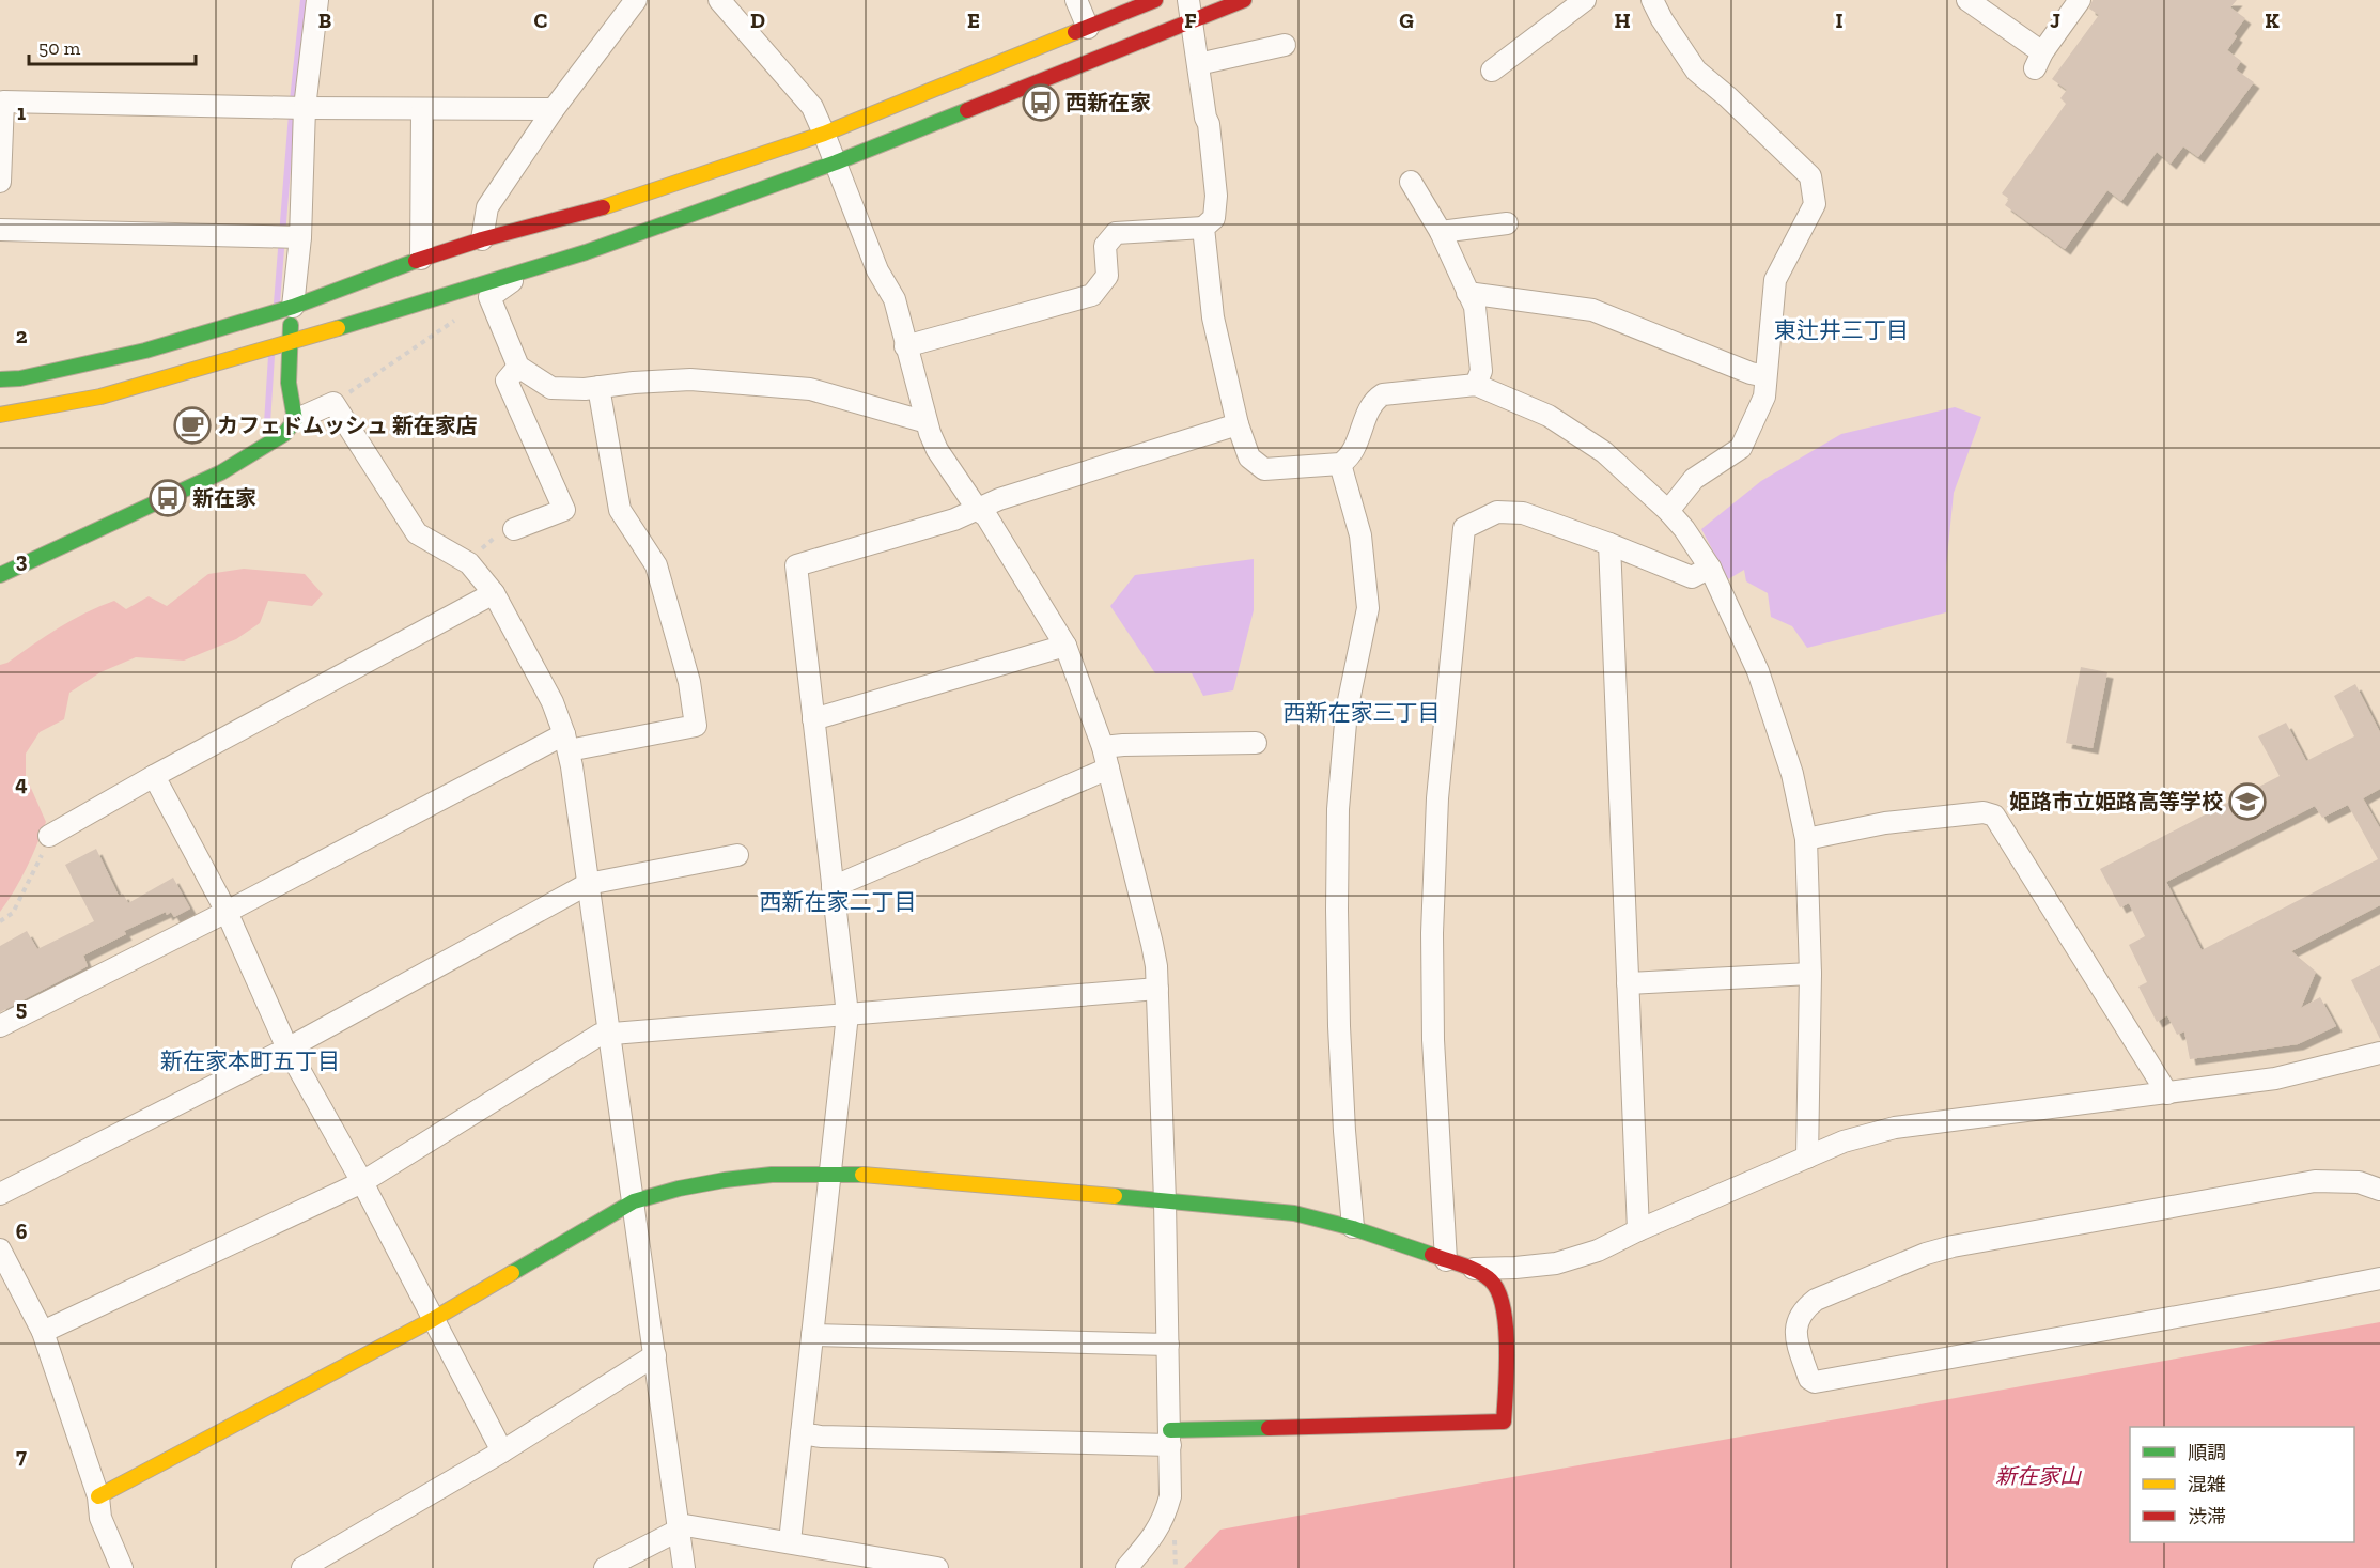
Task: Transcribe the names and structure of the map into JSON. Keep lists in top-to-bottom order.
{
  "districts": [
    "東辻井三丁目",
    "西新在家三丁目",
    "西新在家二丁目",
    "新在家本町五丁目"
  ],
  "parks": ["新在家山"],
  "places": {
    "bus stop": ["西新在家", "新在家"],
    "cafe": ["カフェドムッシュ 新在家店"],
    "school or university": ["姫路市立姫路高等学校"]
  },
  "legend": ["順調", "混雑", "渋滞"],
  "scale_bar": "50 m",
  "grid": {
    "columns": [
      "B",
      "C",
      "D",
      "E",
      "F",
      "G",
      "H",
      "I",
      "J",
      "K"
    ],
    "rows": [
      "1",
      "2",
      "3",
      "4",
      "5",
      "6",
      "7"
    ]
  }
}
